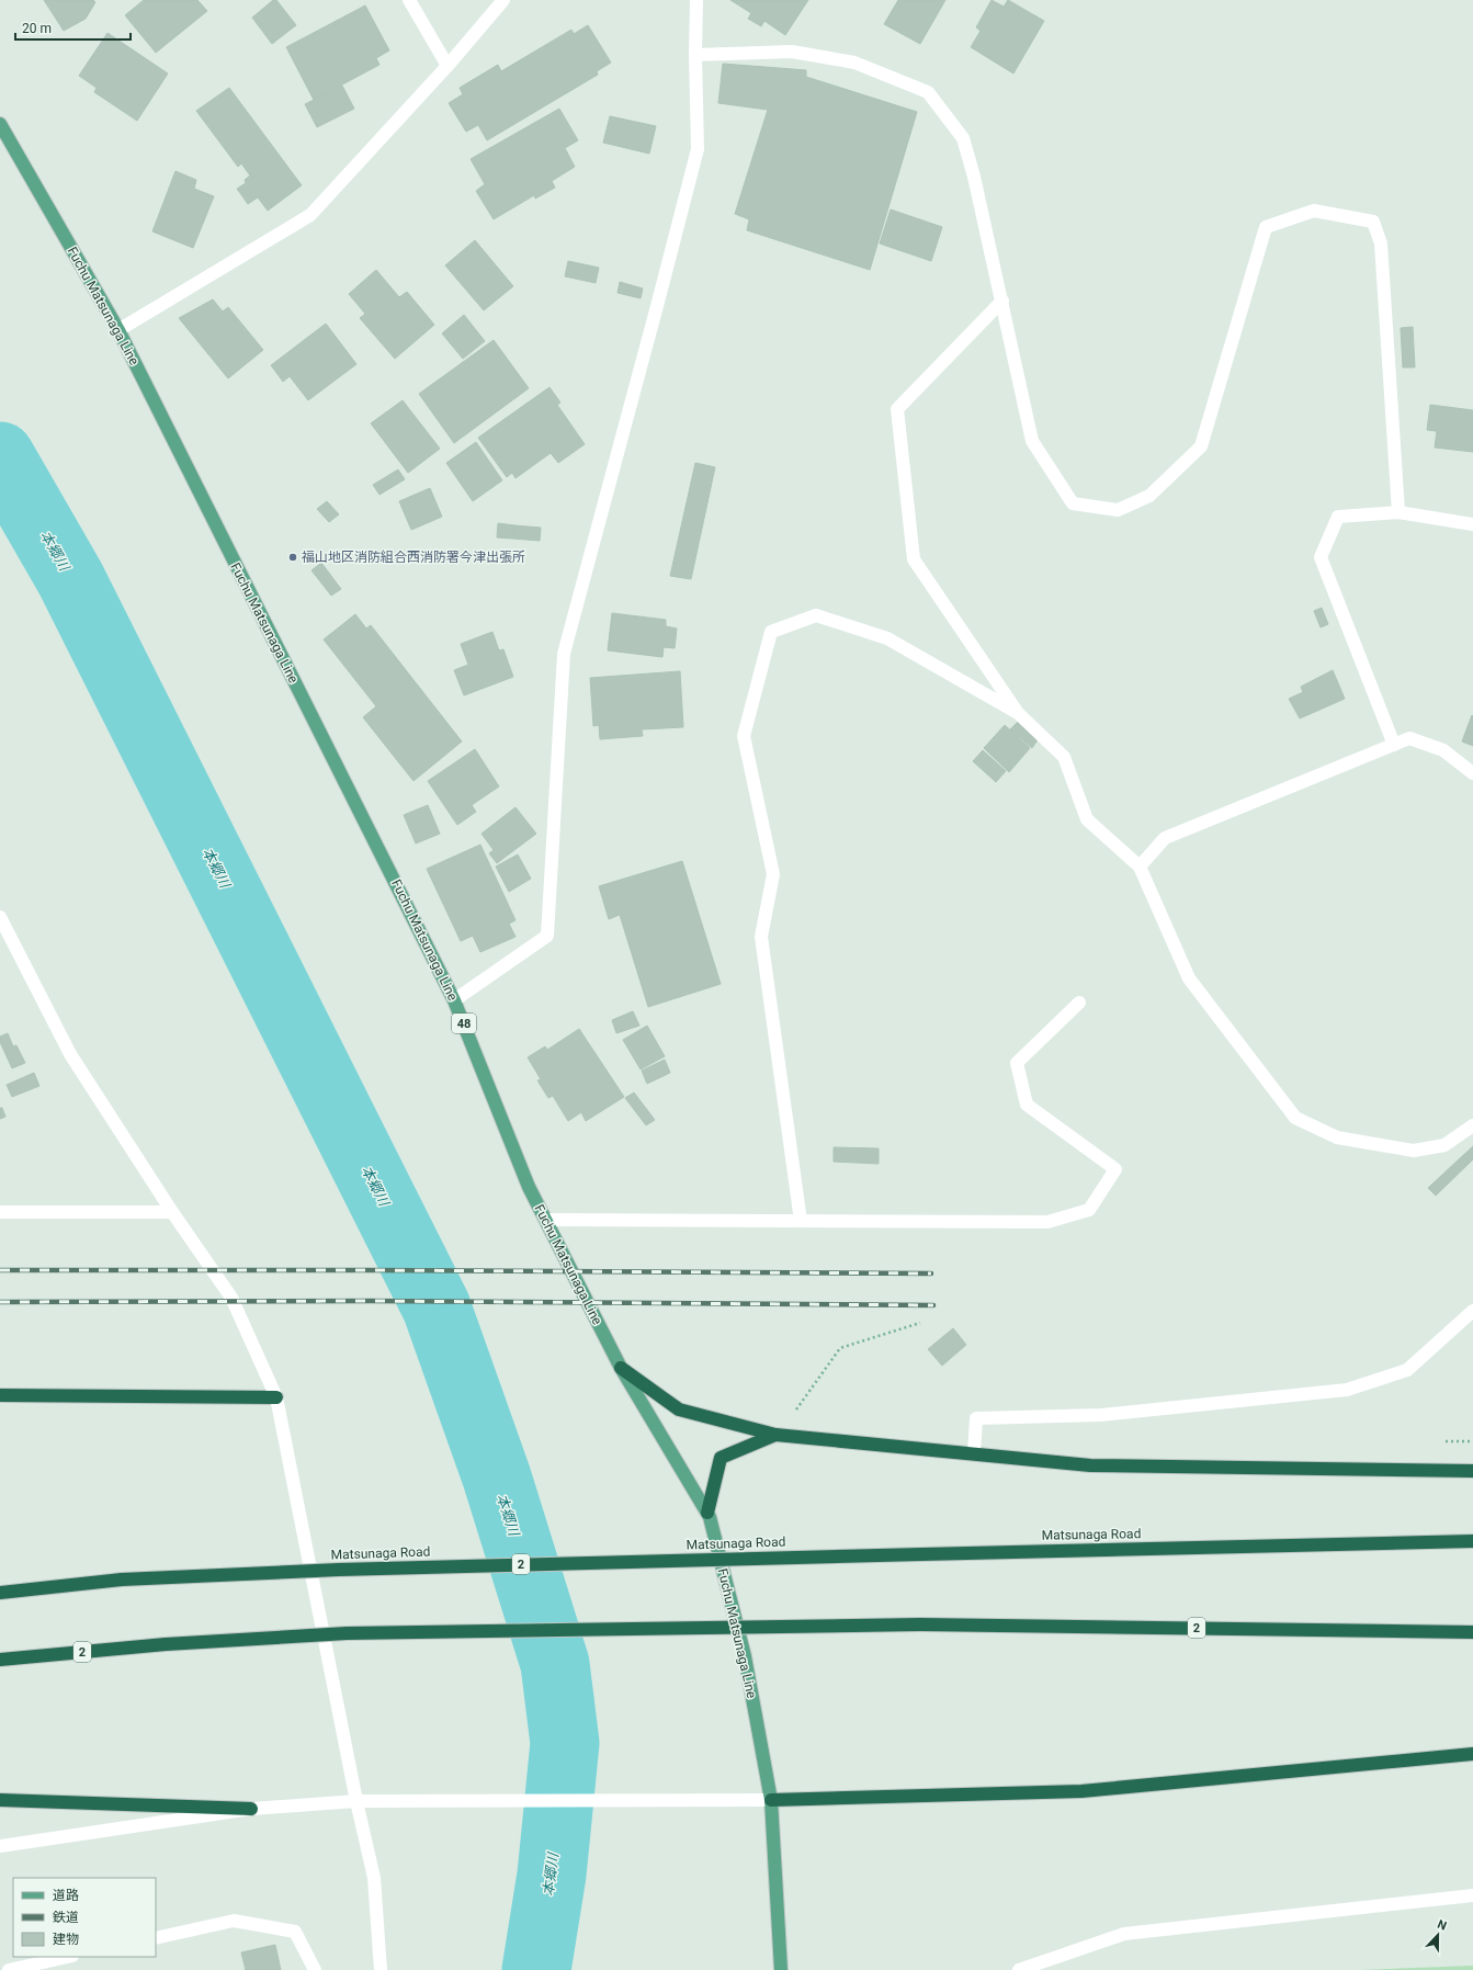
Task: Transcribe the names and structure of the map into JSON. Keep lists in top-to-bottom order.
{
  "streets": {
    "highway": ["Matsunaga Road", "2"],
    "main road": ["Fuchu Matsunaga Line", "48"]
  },
  "water": ["本郷川"],
  "places": ["福山地区消防組合西消防署今津出張所"],
  "legend": ["道路", "鉄道", "建物"],
  "scale_bar": "20 m",
  "north": "top"
}
